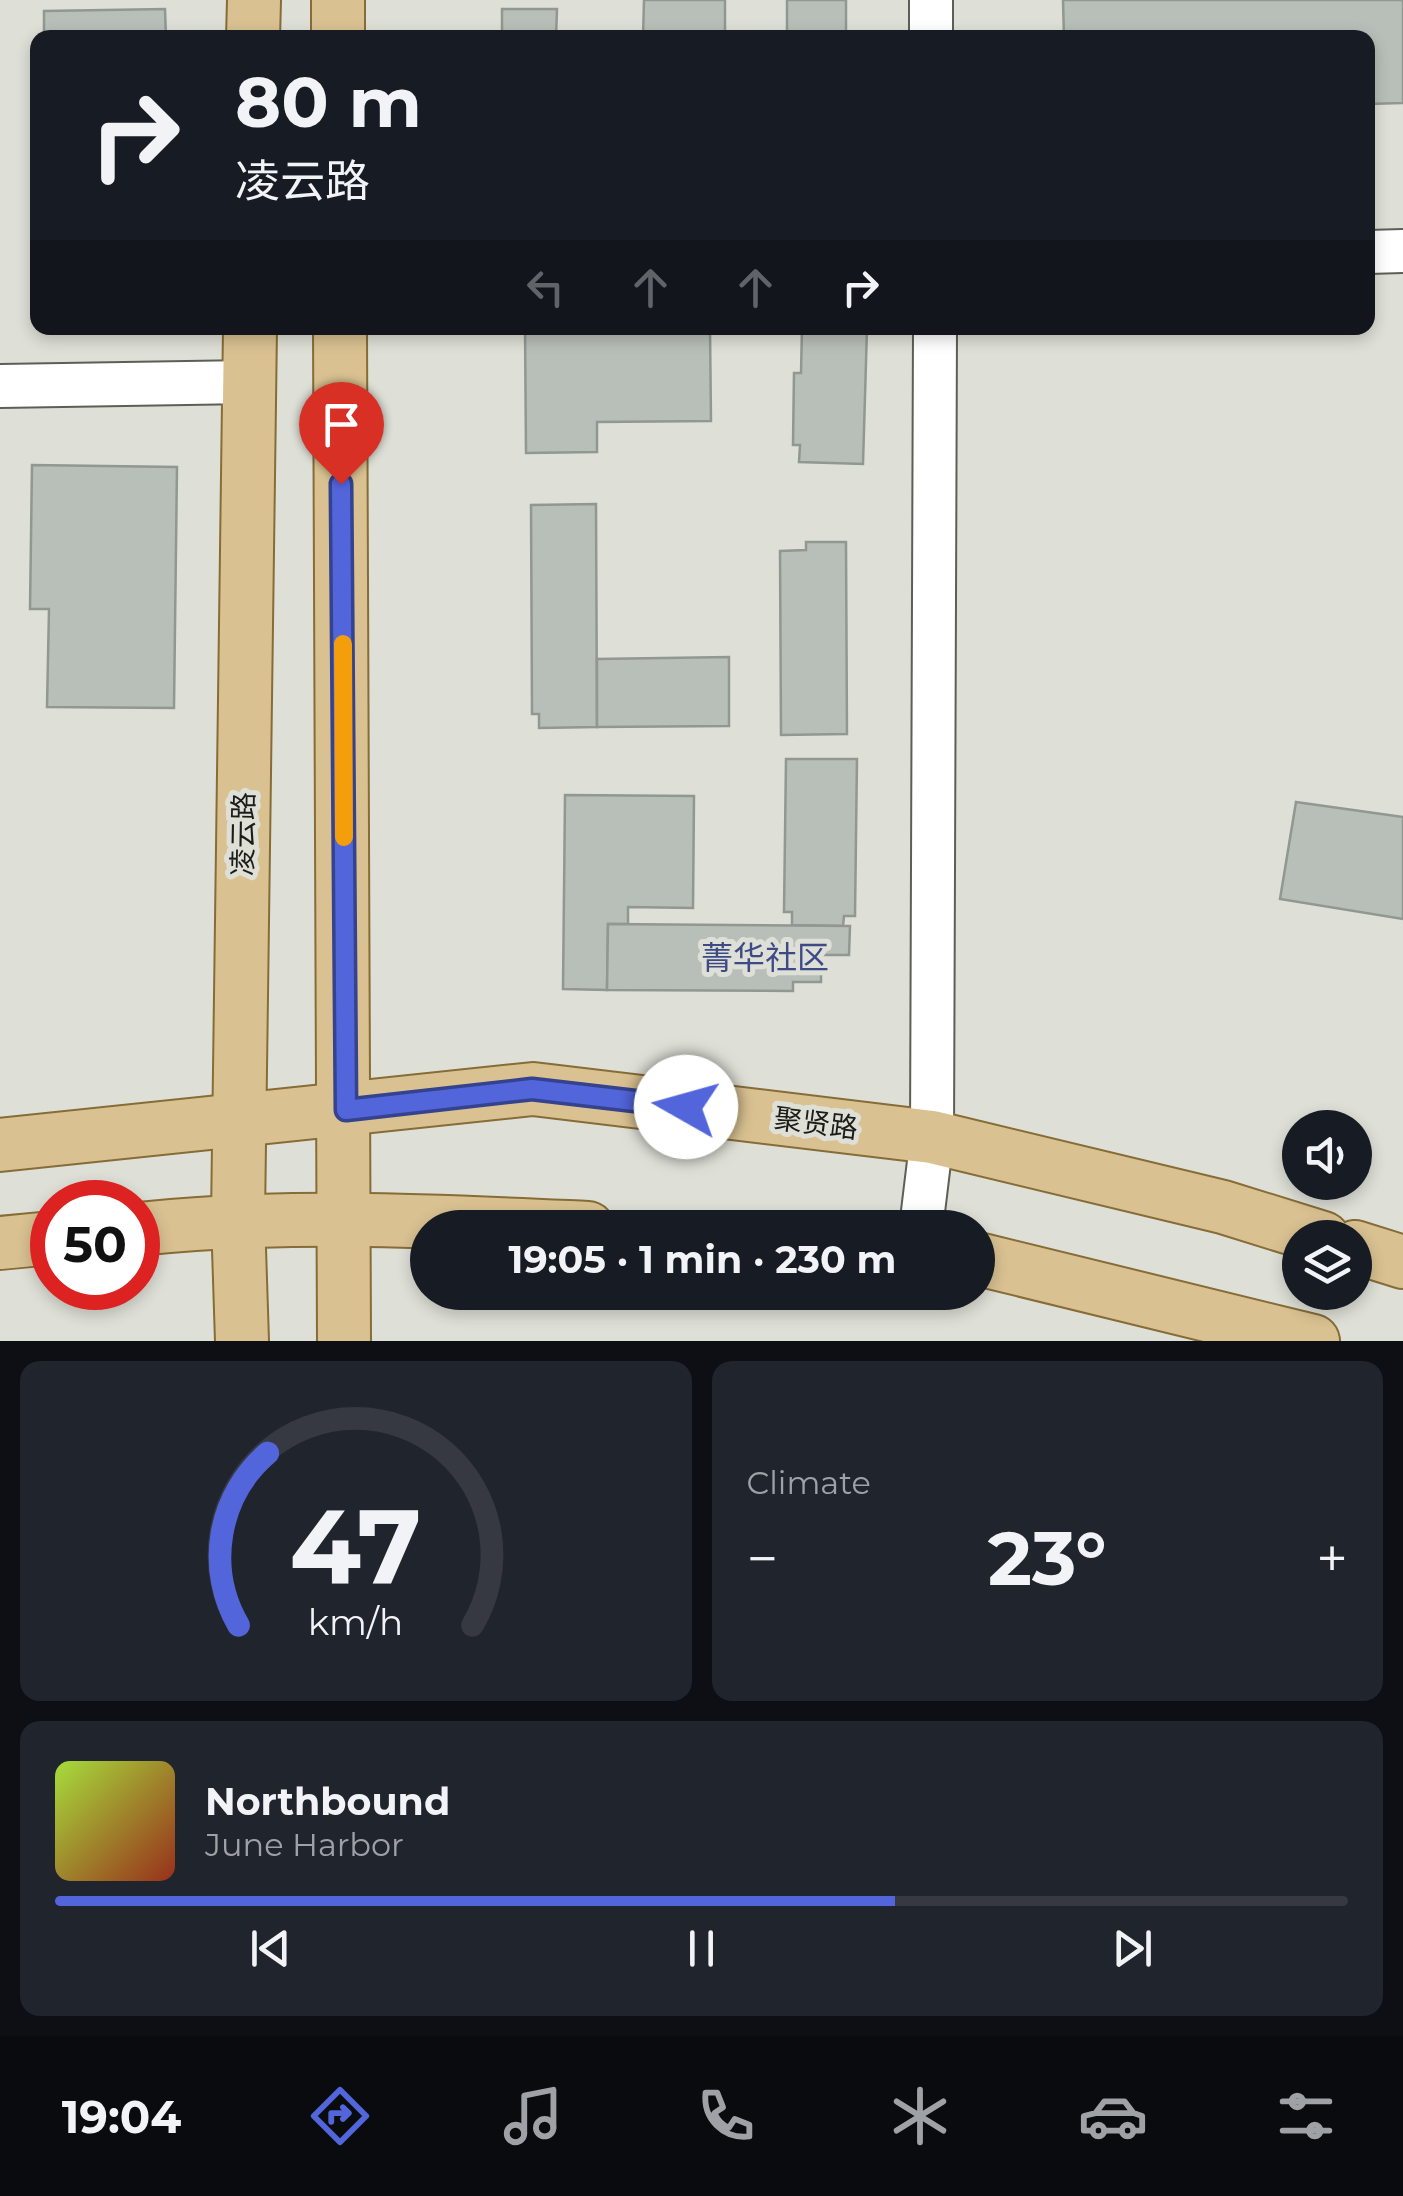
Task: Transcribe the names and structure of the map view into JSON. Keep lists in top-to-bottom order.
{
  "streets": {
    "main road": ["凌云路", "聚贤路"]
  },
  "crossings": [
    ["凌云路", "聚贤路"]
  ],
  "districts": ["菁华社区"],
  "page": {
    "turn": ["80 m", "凌云路"],
    "limit": "50",
    "trip": "19:05 · 1 min · 230 m",
    "tile": "Climate",
    "heat": ["−", "23°", "+"],
    "song": ["Northbound", "June Harbor"],
    "tabs": "19:04",
    "gauge": ["47", "km/h"]
  }
}
